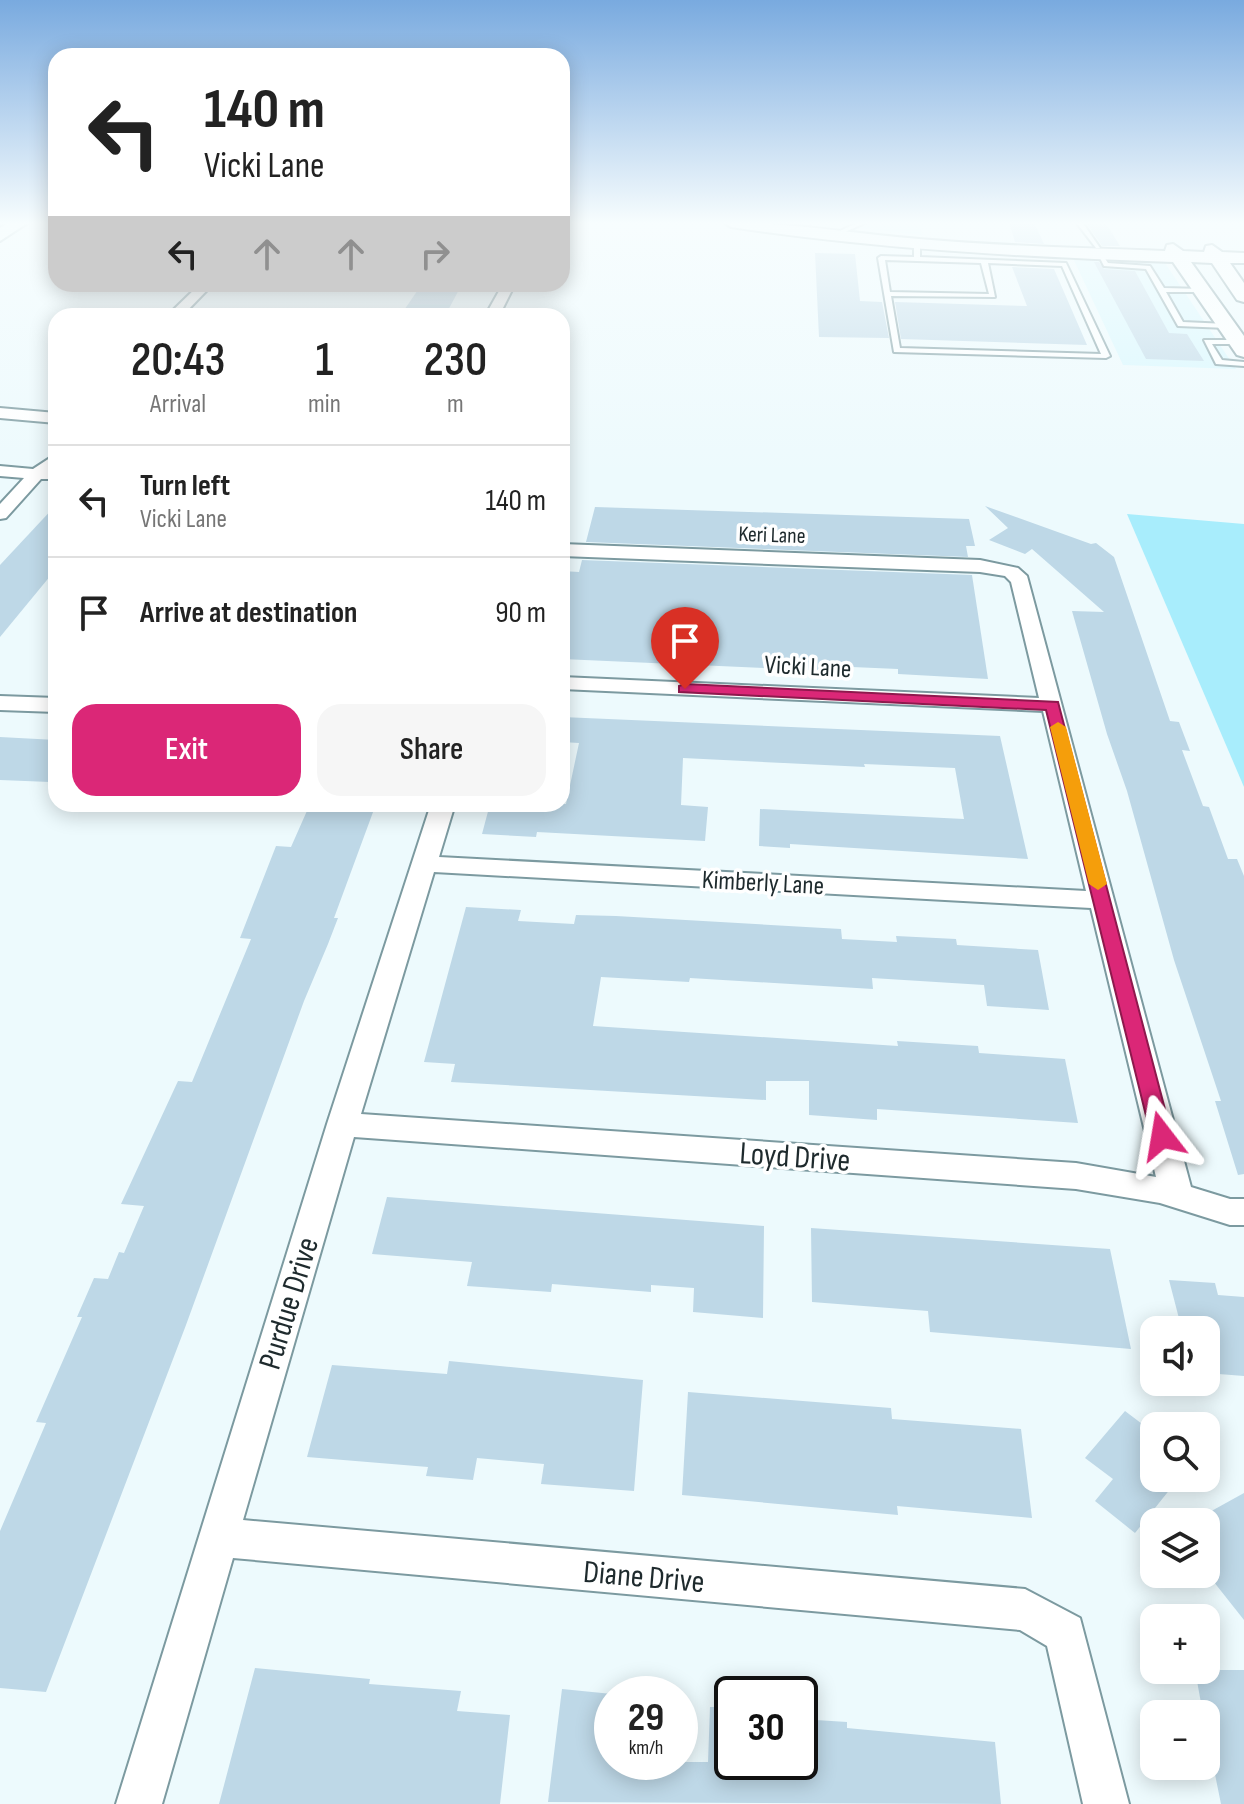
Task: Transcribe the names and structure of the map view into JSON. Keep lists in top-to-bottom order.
{
  "streets": {
    "street": [
      "Keri Lane",
      "Vicki Lane",
      "Kimberly Lane",
      "Loyd Drive",
      "Purdue Drive",
      "Diane Drive"
    ]
  },
  "crossings": [
    ["Keri Lane", "Vicki Lane"],
    ["Kimberly Lane", "Purdue Drive"],
    ["Loyd Drive", "Purdue Drive"],
    ["Purdue Drive", "Diane Drive"]
  ],
  "page": {
    "turn": ["140 m", "Vicki Lane"],
    "eta": [
      "20:43",
      "Arrival",
      "1",
      "min",
      "230",
      "m"
    ],
    "list": [
      {
        "name": "Turn left",
        "note": "Vicki Lane",
        "value": "140 m"
      },
      {
        "name": "Arrive at destination",
        "value": "90 m"
      }
    ],
    "buttons": ["Exit", "Share"],
    "map_buttons": ["+", "−"],
    "speed": "29 km/h",
    "limit": "30"
  }
}
